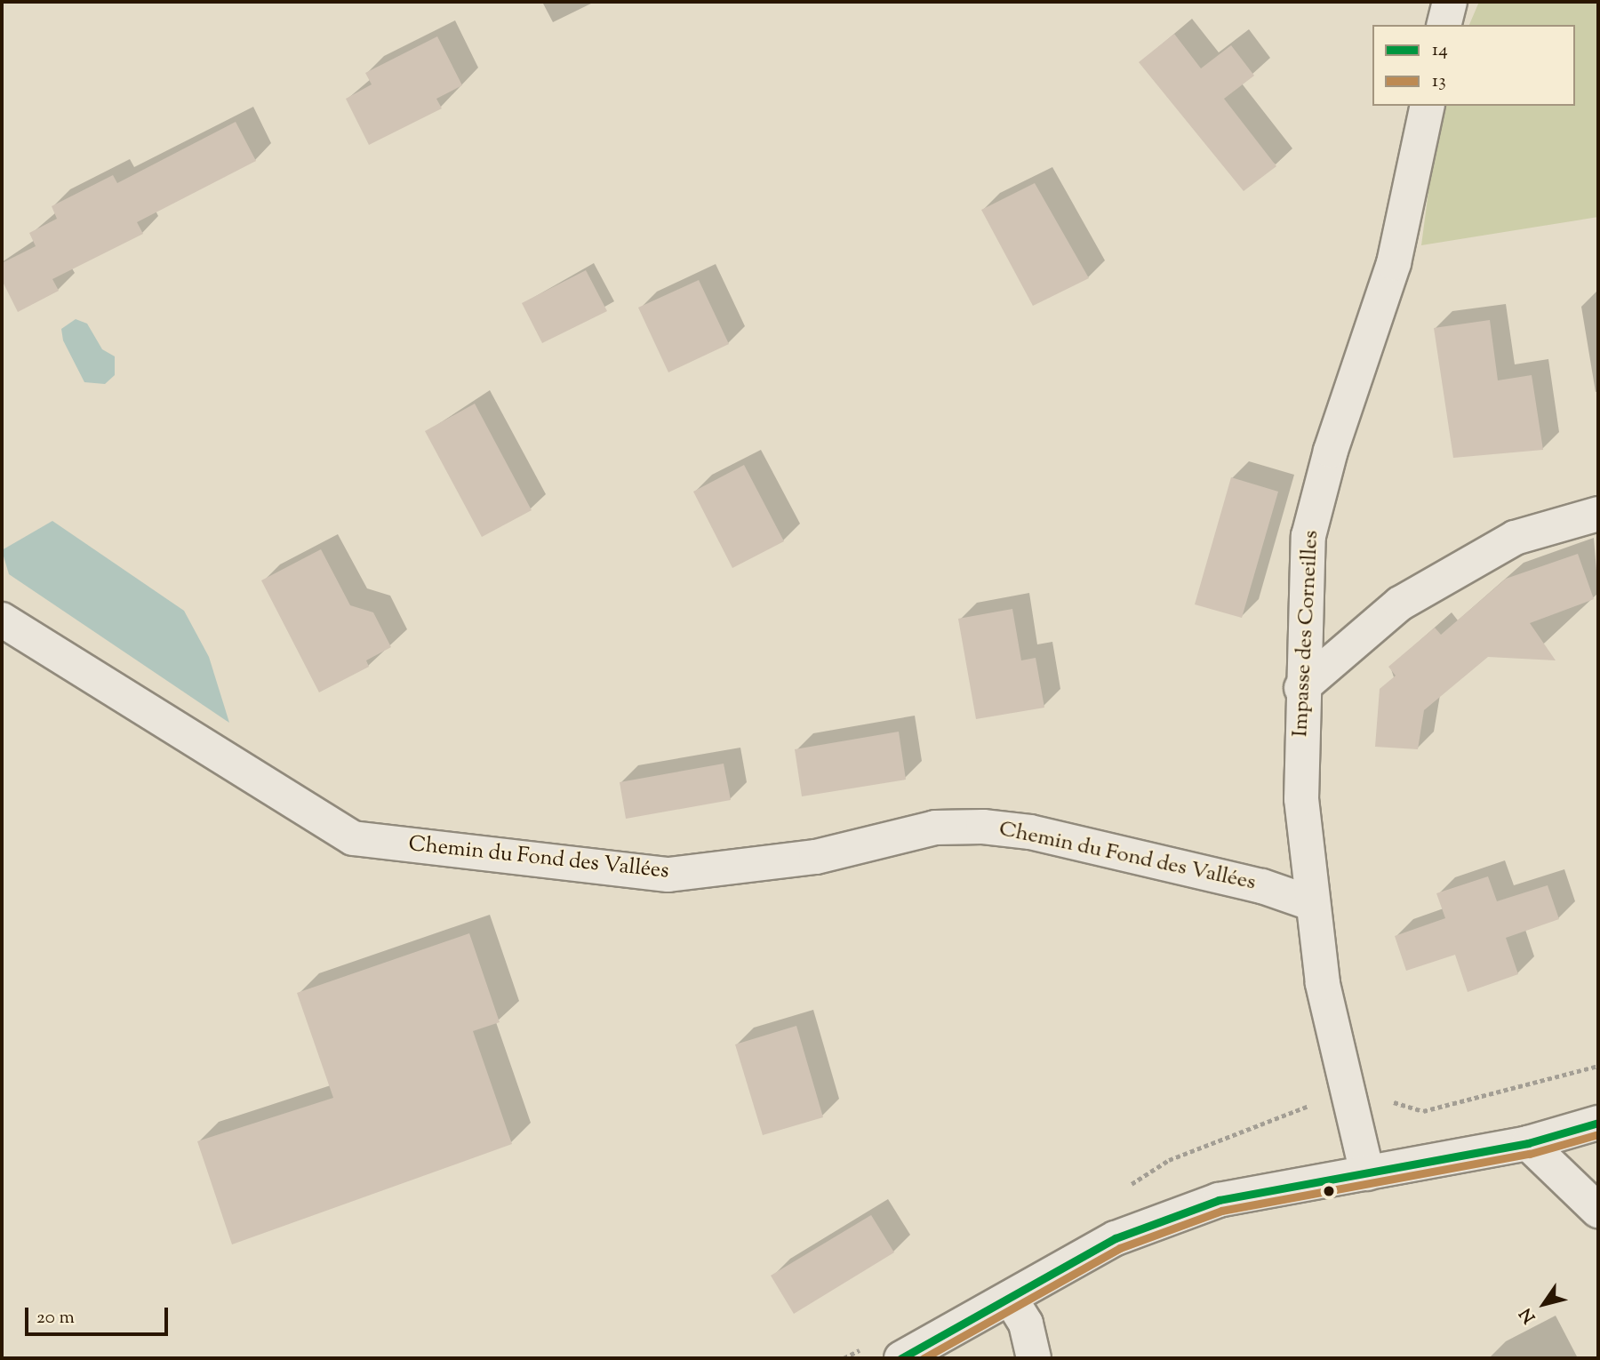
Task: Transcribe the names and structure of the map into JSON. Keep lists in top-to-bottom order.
{
  "streets": {
    "street": ["Impasse des Corneilles", "Chemin du Fond des Vallées"]
  },
  "crossings": [
    ["Impasse des Corneilles", "Chemin du Fond des Vallées"]
  ],
  "lines": ["transit line 14", "transit line 13"],
  "legend": ["14", "13"],
  "scale_bar": "20 m",
  "north": "bottom left"
}
